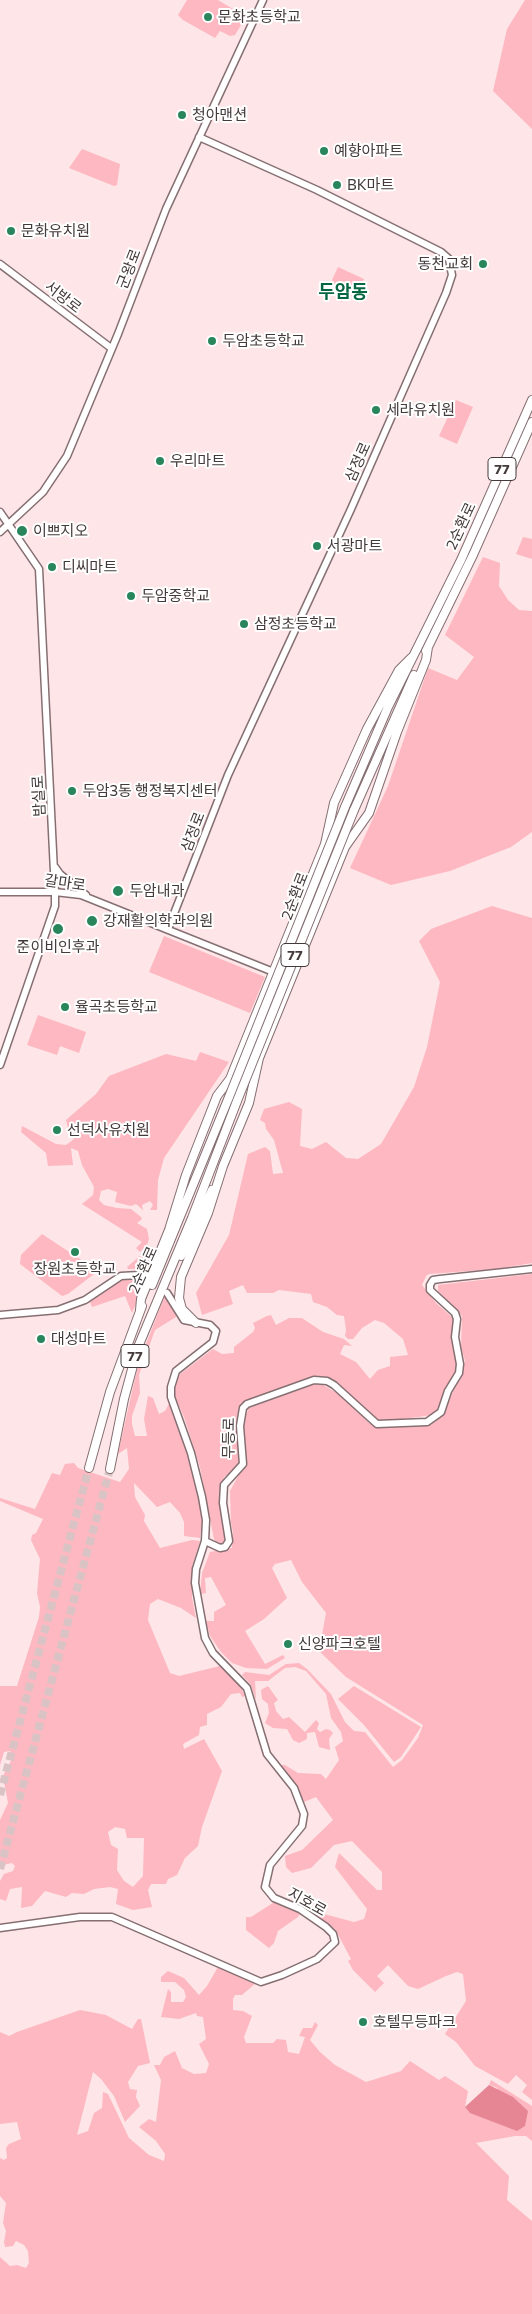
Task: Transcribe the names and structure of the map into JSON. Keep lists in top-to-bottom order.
{
  "streets": {
    "highway": ["77", "2순환로"],
    "main road": [
      "군왕로",
      "서방로",
      "삼정로",
      "밤실로",
      "갈마로",
      "무등로",
      "지호로"
    ]
  },
  "crossings": [
    ["군왕로", "서방로"],
    ["군왕로", "삼정로"],
    ["군왕로", "밤실로"],
    ["삼정로", "갈마로"],
    ["밤실로", "갈마로"],
    ["무등로", "지호로"]
  ],
  "districts": ["두암동"],
  "places": [
    "문화초등학교",
    "청아맨션",
    "예향아파트",
    "BK마트",
    "문화유치원",
    "동천교회",
    "두암초등학교",
    "세라유치원",
    "우리마트",
    "이쁘지오",
    "서광마트",
    "디씨마트",
    "두암중학교",
    "삼정초등학교",
    "두암3동 행정복지센터",
    "두암내과",
    "강재활의학과의원",
    "준이비인후과",
    "율곡초등학교",
    "선덕사유치원",
    "장원초등학교",
    "대성마트",
    "신양파크호텔",
    "호텔무등파크"
  ]
}
